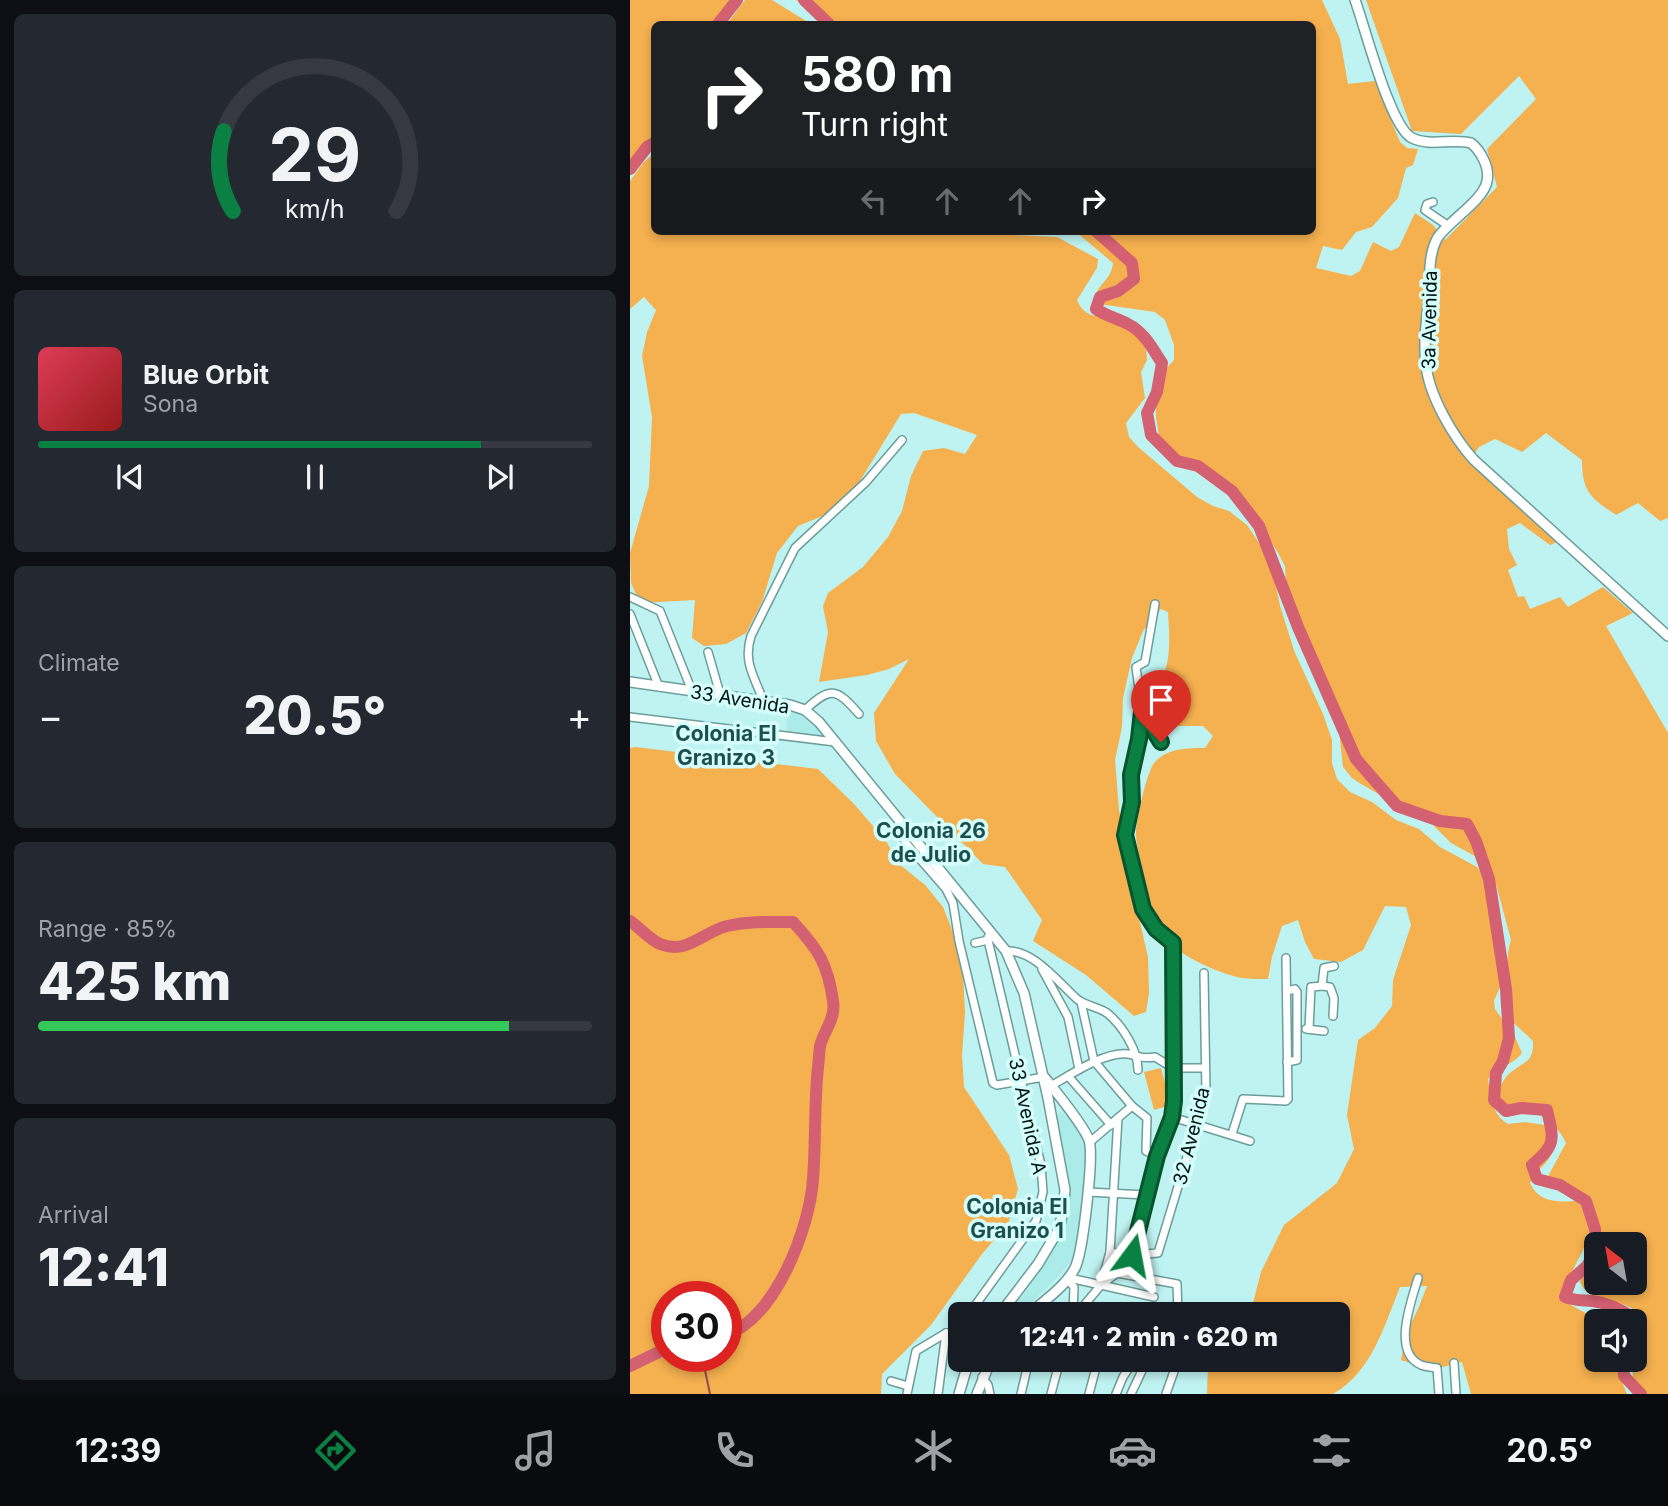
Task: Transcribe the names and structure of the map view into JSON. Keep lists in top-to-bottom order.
{
  "streets": {
    "street": [
      "3a Avenida",
      "33 Avenida",
      "33 Avenida A",
      "32 Avenida"
    ]
  },
  "crossings": [
    ["33 Avenida", "33 Avenida A"]
  ],
  "districts": ["Colonia El Granizo 3", "Colonia 26 de Julio", "Colonia El Granizo 1"],
  "north": "top left",
  "page": {
    "turn": ["580 m", "Turn right"],
    "song": ["Blue Orbit", "Sona"],
    "tile": [
      "Climate",
      ["Range · 85%", "425 km"],
      ["Arrival", "12:41"]
    ],
    "heat": ["−", "20.5°", "+"],
    "limit": "30",
    "trip": "12:41 · 2 min · 620 m",
    "tabs": ["12:39", "20.5°"],
    "gauge": ["29", "km/h"]
  }
}
